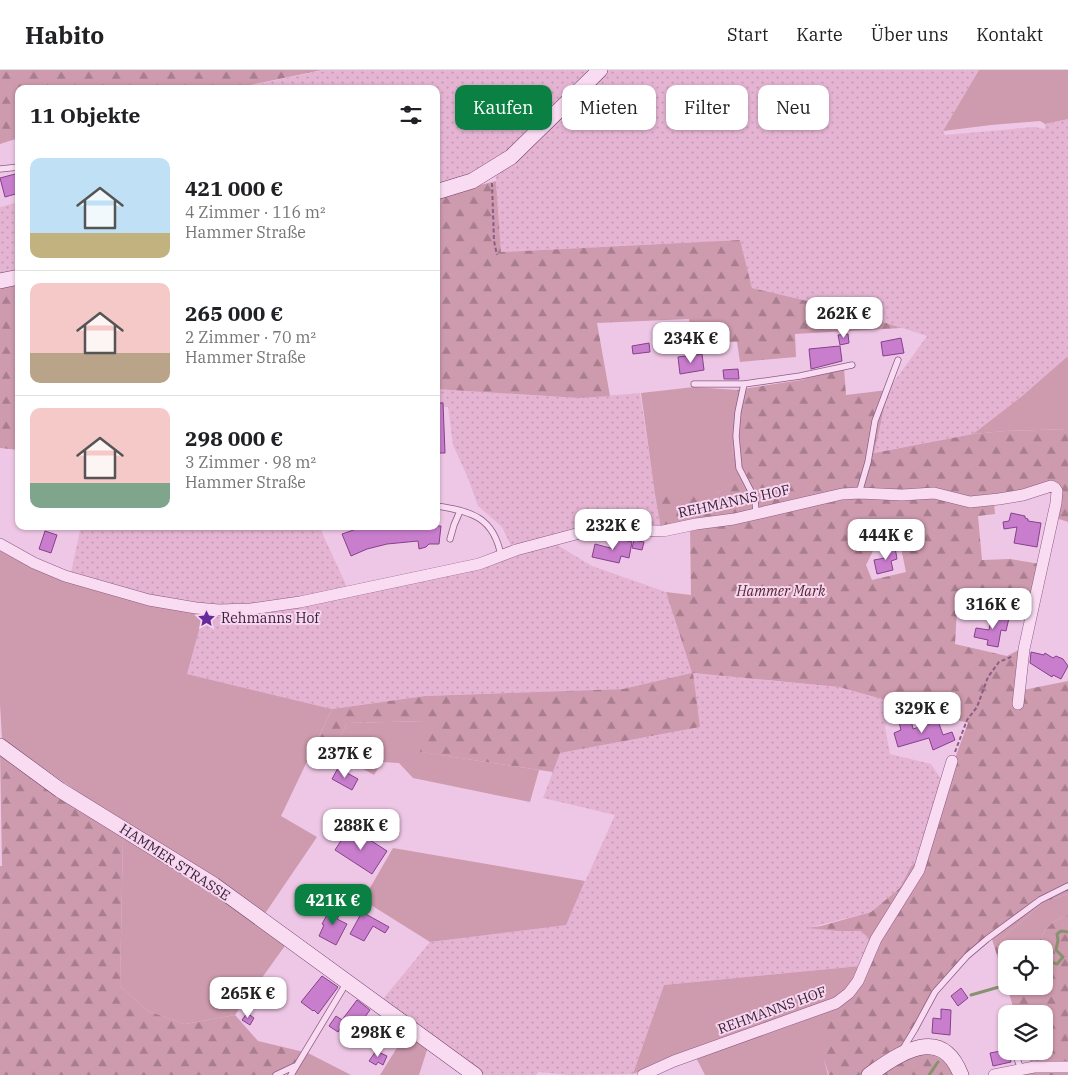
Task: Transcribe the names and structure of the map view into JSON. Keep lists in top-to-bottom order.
{
  "streets": {
    "main road": ["HAMMER STRASSE"],
    "street": ["REHMANNS HOF"]
  },
  "parks": ["Hammer Mark"],
  "places": {
    "place": ["Rehmanns Hof"]
  },
  "page": {
    "header": "Habito",
    "nav": [
      "Start",
      "Karte",
      "Über uns",
      "Kontakt"
    ],
    "chip": [
      "Kaufen",
      "Mieten",
      "Filter",
      "Neu"
    ],
    "heading": "11 Objekte",
    "list": [
      {
        "name": "421 000 €",
        "note": "4 Zimmer · 116 m² · Hammer Straße"
      },
      {
        "name": "265 000 €",
        "note": "2 Zimmer · 70 m² · Hammer Straße"
      },
      {
        "name": "298 000 €",
        "note": "3 Zimmer · 98 m² · Hammer Straße"
      }
    ],
    "price": [
      "262K €",
      "234K €",
      "232K €",
      "444K €",
      "316K €",
      "329K €",
      "237K €",
      "288K €",
      "421K €",
      "265K €",
      "298K €"
    ]
  }
}
